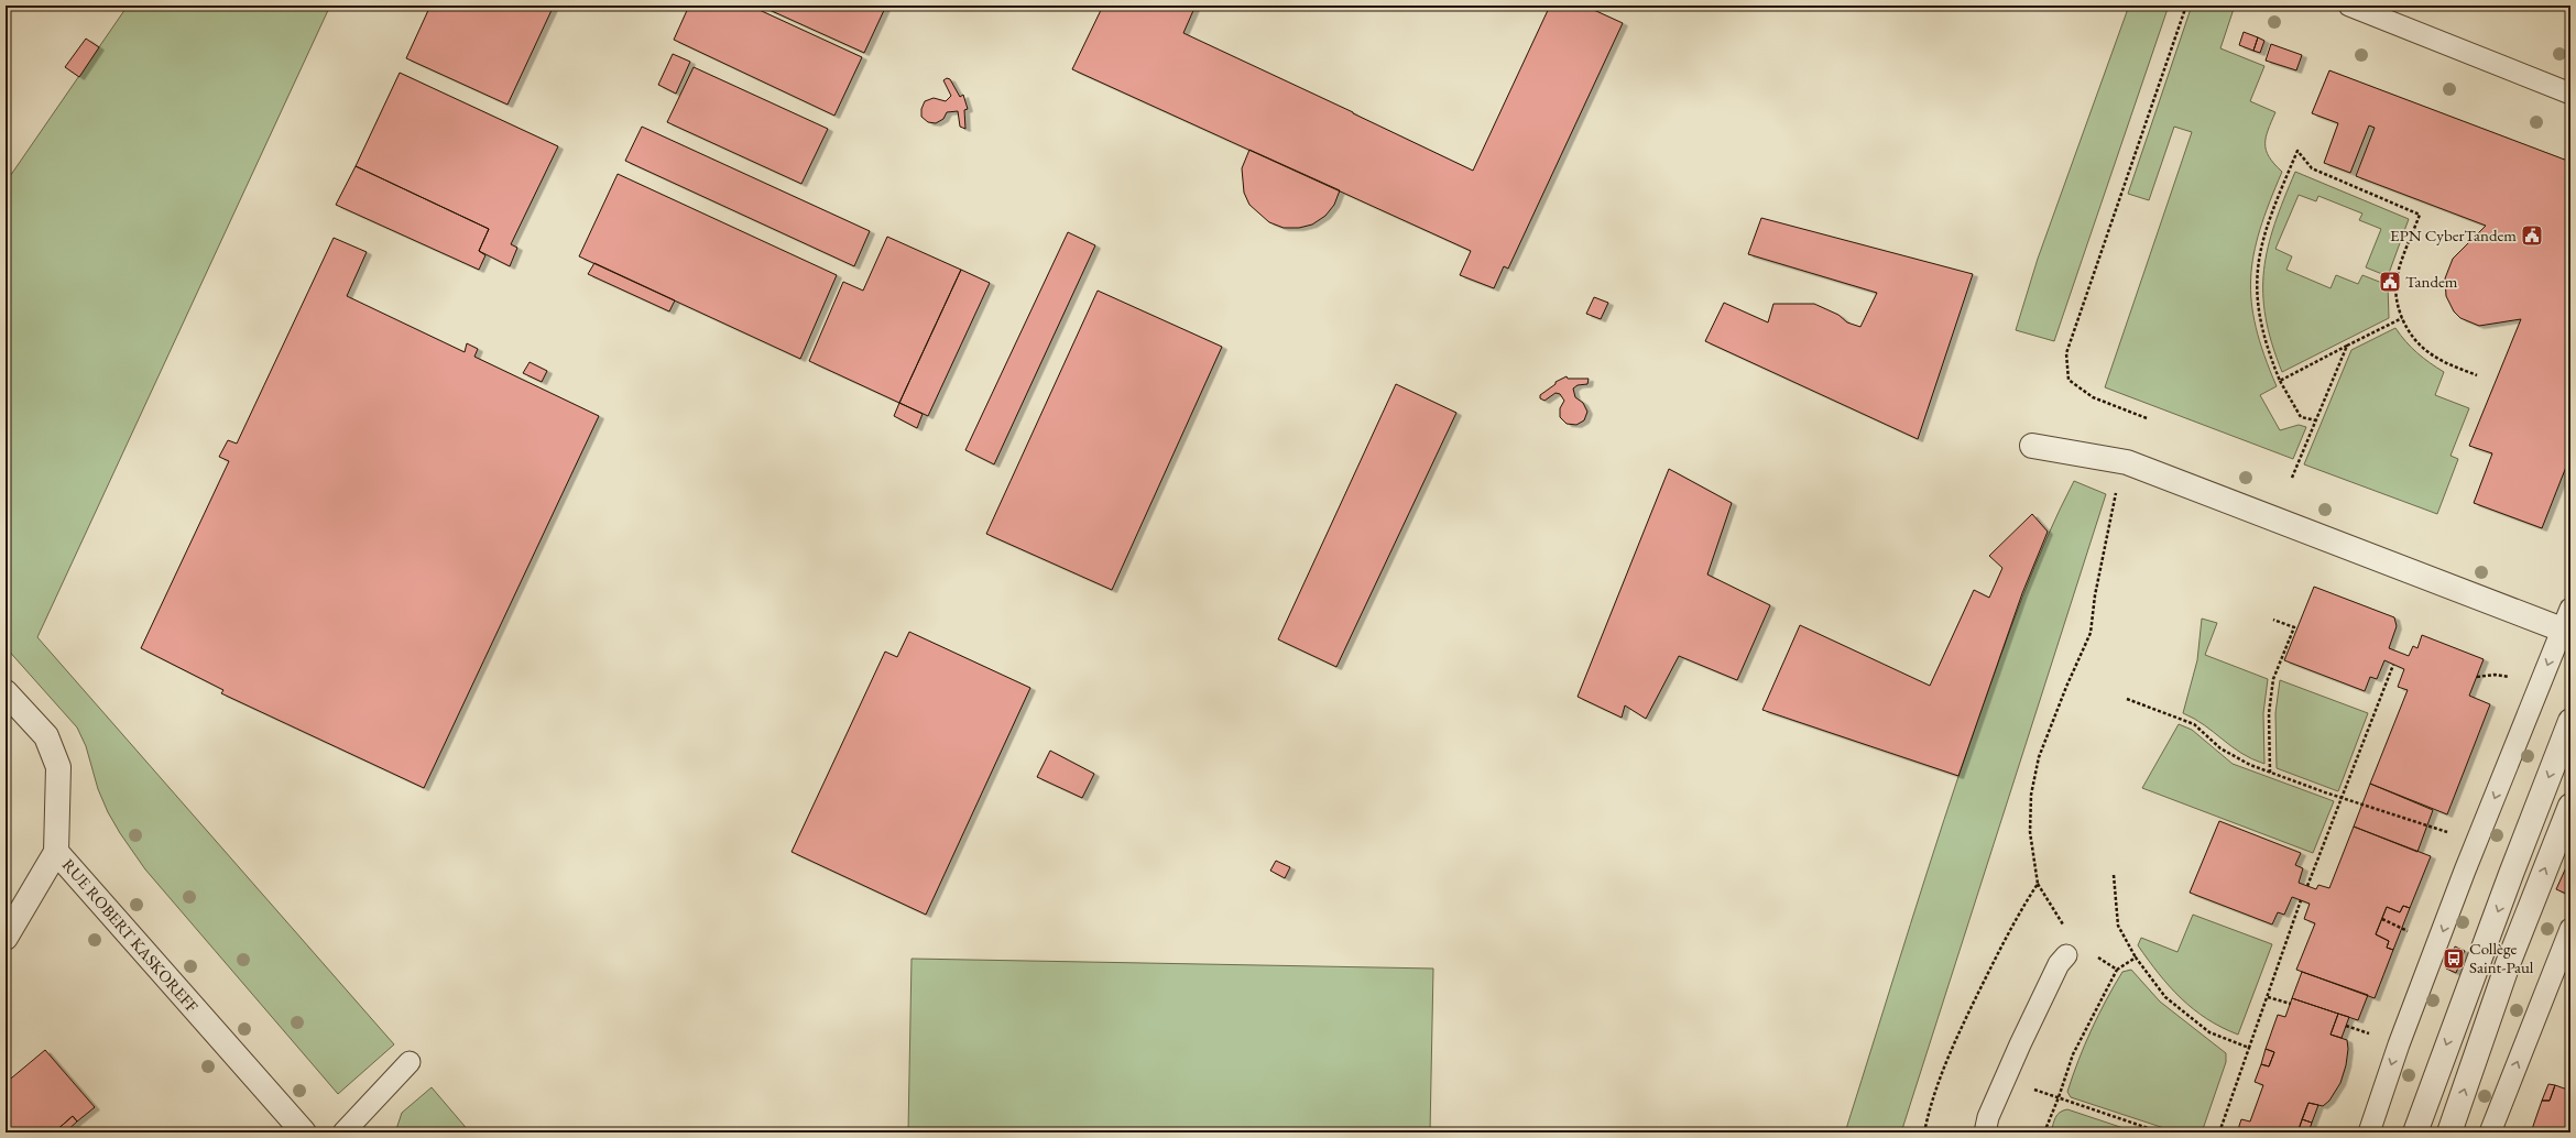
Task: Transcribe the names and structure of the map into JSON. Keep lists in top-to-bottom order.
{
  "streets": {
    "street": ["RUE ROBERT KASKOREFF"]
  },
  "places": {
    "public building": ["EPN CyberTandem", "Tandem"],
    "bus stop": ["Collège Saint-Paul"]
  }
}
